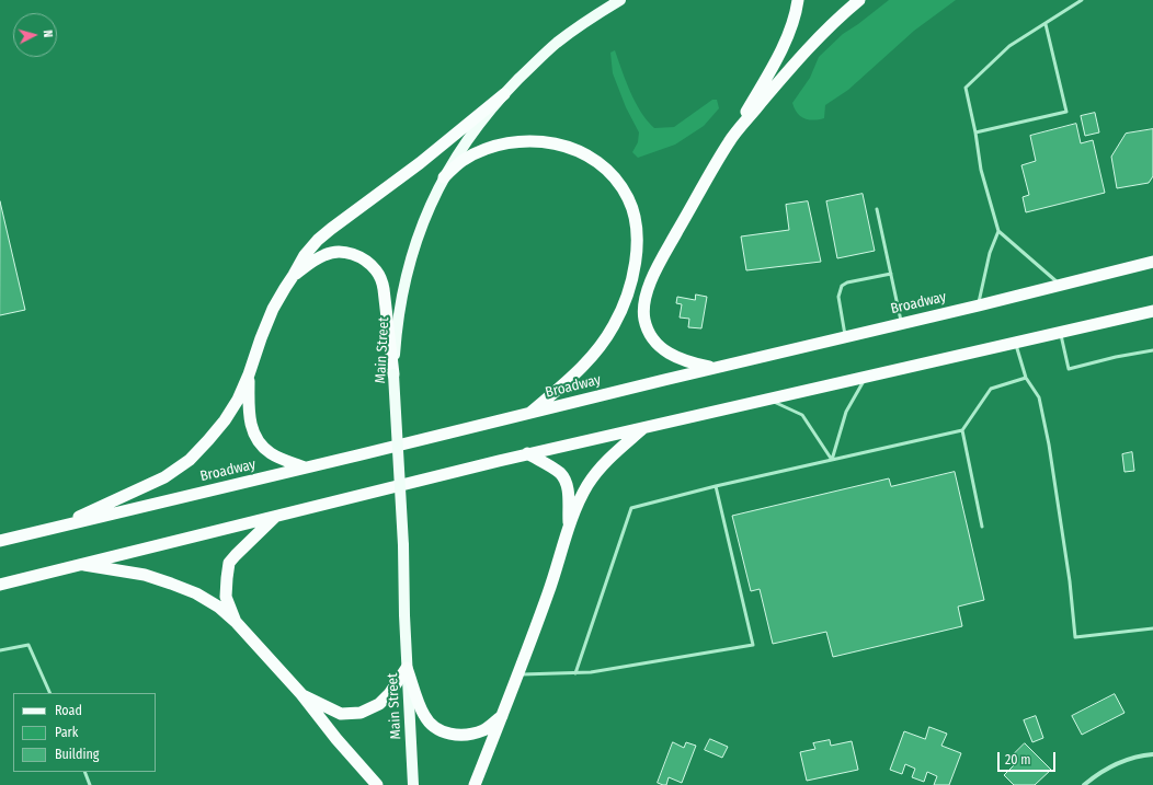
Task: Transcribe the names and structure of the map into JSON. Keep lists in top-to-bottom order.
{
  "streets": {
    "highway": ["Broadway"],
    "main road": ["Main Street"]
  },
  "legend": ["Road", "Park", "Building"],
  "scale_bar": "20 m",
  "north": "right"
}
